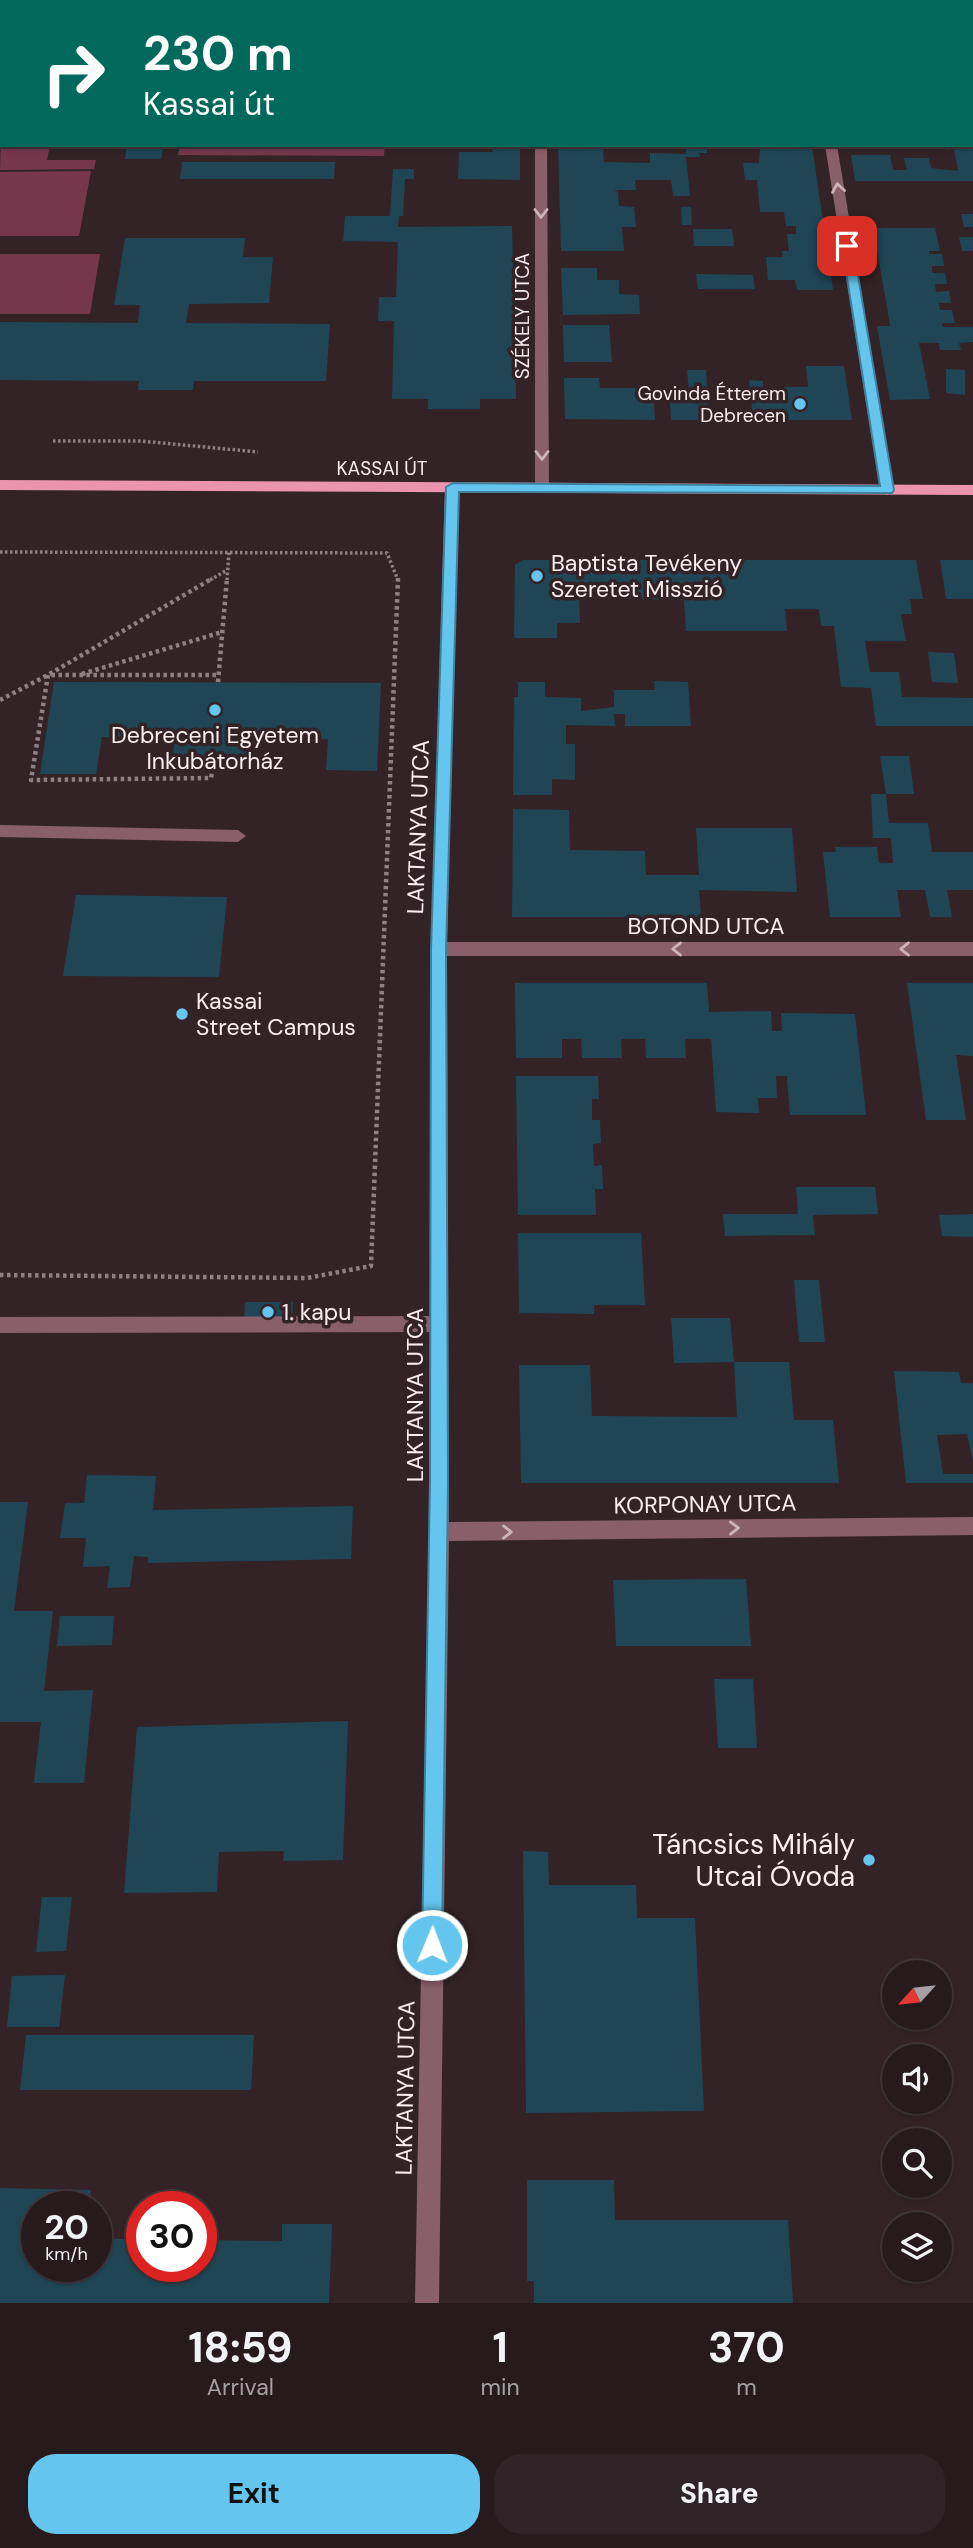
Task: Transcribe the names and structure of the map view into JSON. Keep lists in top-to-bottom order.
{
  "streets": {
    "main road": ["KASSAI ÚT"],
    "street": [
      "SZÉKELY UTCA",
      "LAKTANYA UTCA",
      "BOTOND UTCA",
      "KORPONAY UTCA"
    ]
  },
  "crossings": [
    ["SZÉKELY UTCA", "KASSAI ÚT"],
    ["KASSAI ÚT", "LAKTANYA UTCA"],
    ["LAKTANYA UTCA", "BOTOND UTCA"],
    ["LAKTANYA UTCA", "KORPONAY UTCA"]
  ],
  "one_way": ["SZÉKELY UTCA", "BOTOND UTCA", "KORPONAY UTCA"],
  "places": [
    "Govinda Étterem Debrecen",
    "Baptista Tevékeny Szeretet Misszió",
    "Debreceni Egyetem Inkubátorház",
    "Kassai Street Campus",
    "1. kapu",
    "Táncsics Mihály Utcai Óvoda"
  ],
  "north": "bottom left",
  "page": {
    "turn": ["230 m", "Kassai út"],
    "speed": "20 km/h",
    "limit": "30",
    "eta": [
      "18:59",
      "Arrival",
      "1",
      "min",
      "370",
      "m"
    ],
    "buttons": ["Exit", "Share"]
  }
}
